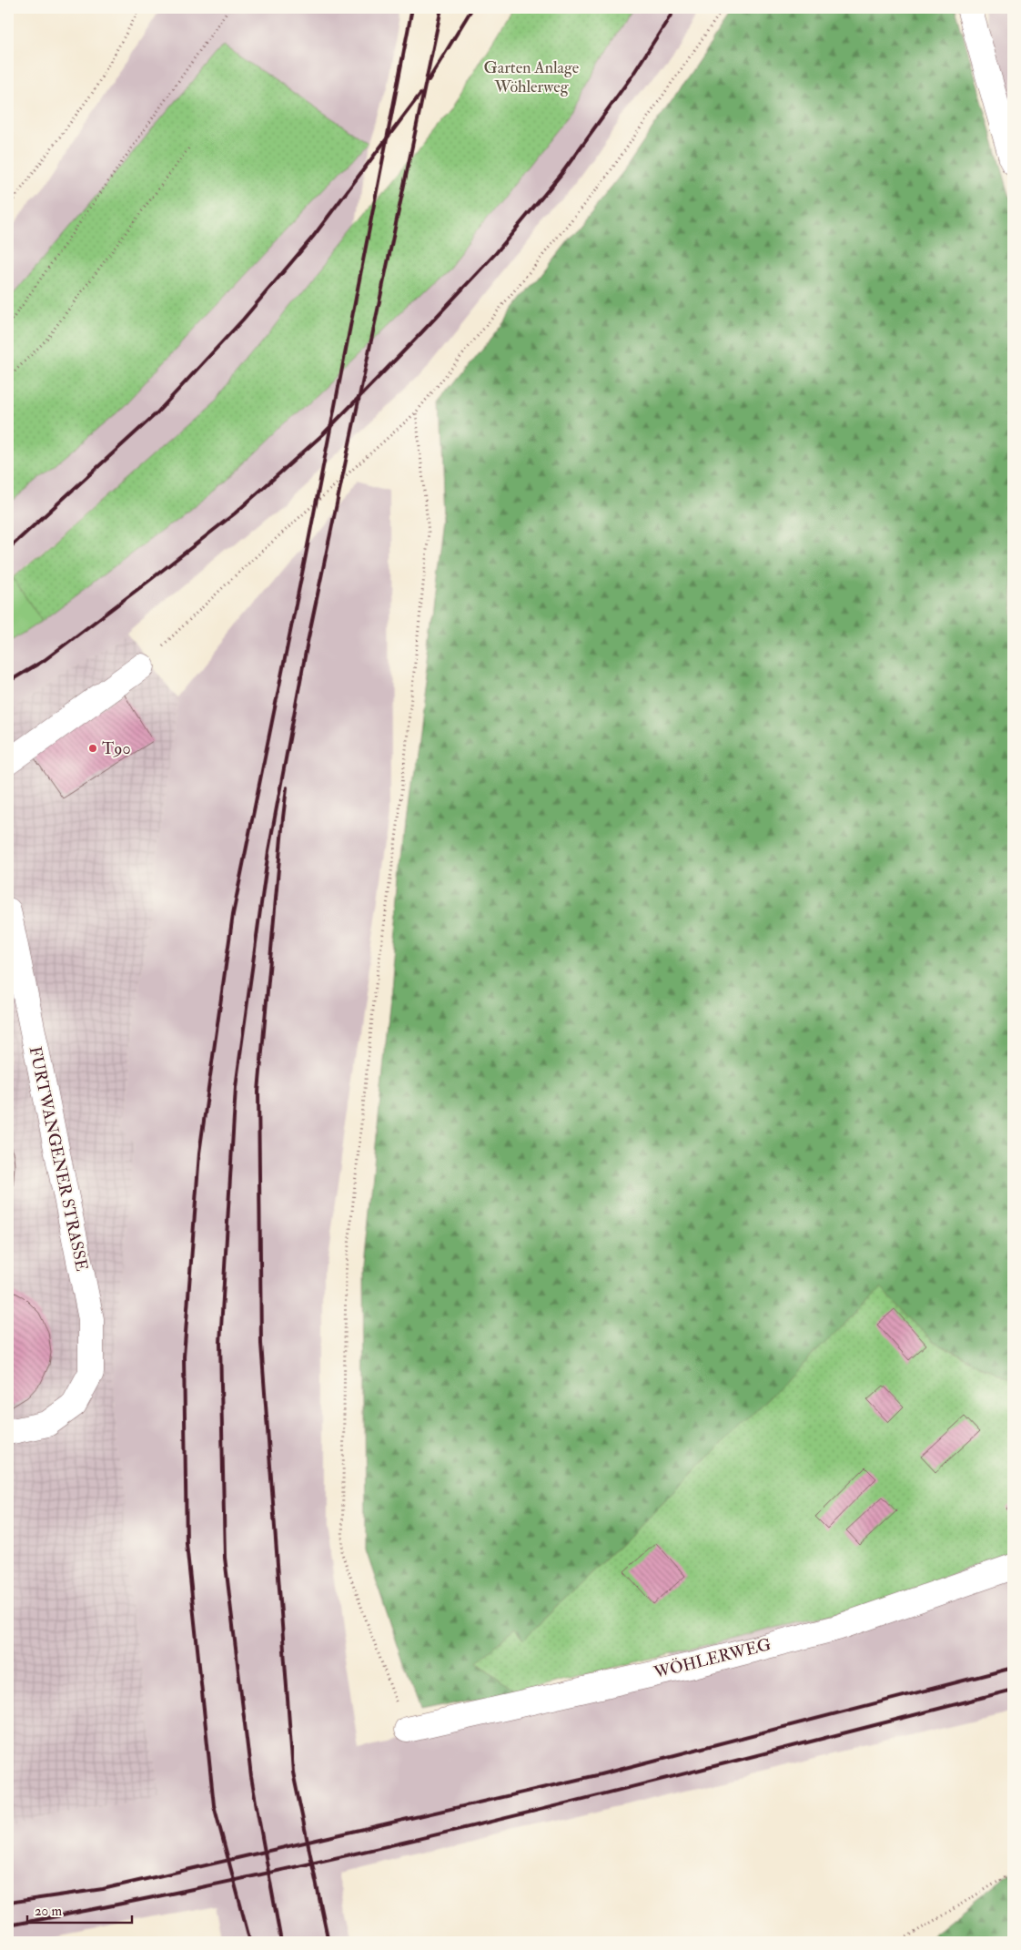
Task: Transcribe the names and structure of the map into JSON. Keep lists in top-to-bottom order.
{
  "streets": {
    "street": ["FURTWANGENER STRASSE", "WÖHLERWEG"]
  },
  "parks": ["Garten Anlage Wöhlerweg"],
  "places": ["T90"],
  "scale_bar": "20 m"
}
